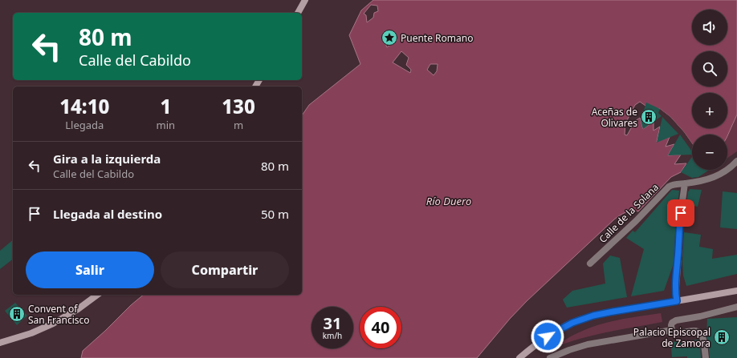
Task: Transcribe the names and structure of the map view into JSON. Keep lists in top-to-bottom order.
{
  "streets": {
    "street": ["Calle de la Solana"]
  },
  "water": ["Río Duero"],
  "places": {
    "place": ["Puente Romano"],
    "building": ["Aceñas de Olivares", "Convent of San Francisco", "Palacio Episcopal de Zamora"]
  },
  "page": {
    "map_buttons": ["+", "−"],
    "turn": ["80 m", "Calle del Cabildo"],
    "eta": [
      "14:10",
      "Llegada",
      "1",
      "min",
      "130",
      "m"
    ],
    "list": [
      {
        "name": "Gira a la izquierda",
        "note": "Calle del Cabildo",
        "value": "80 m"
      },
      {
        "name": "Llegada al destino",
        "value": "50 m"
      }
    ],
    "buttons": ["Salir", "Compartir"],
    "speed": "31 km/h",
    "limit": "40"
  }
}
